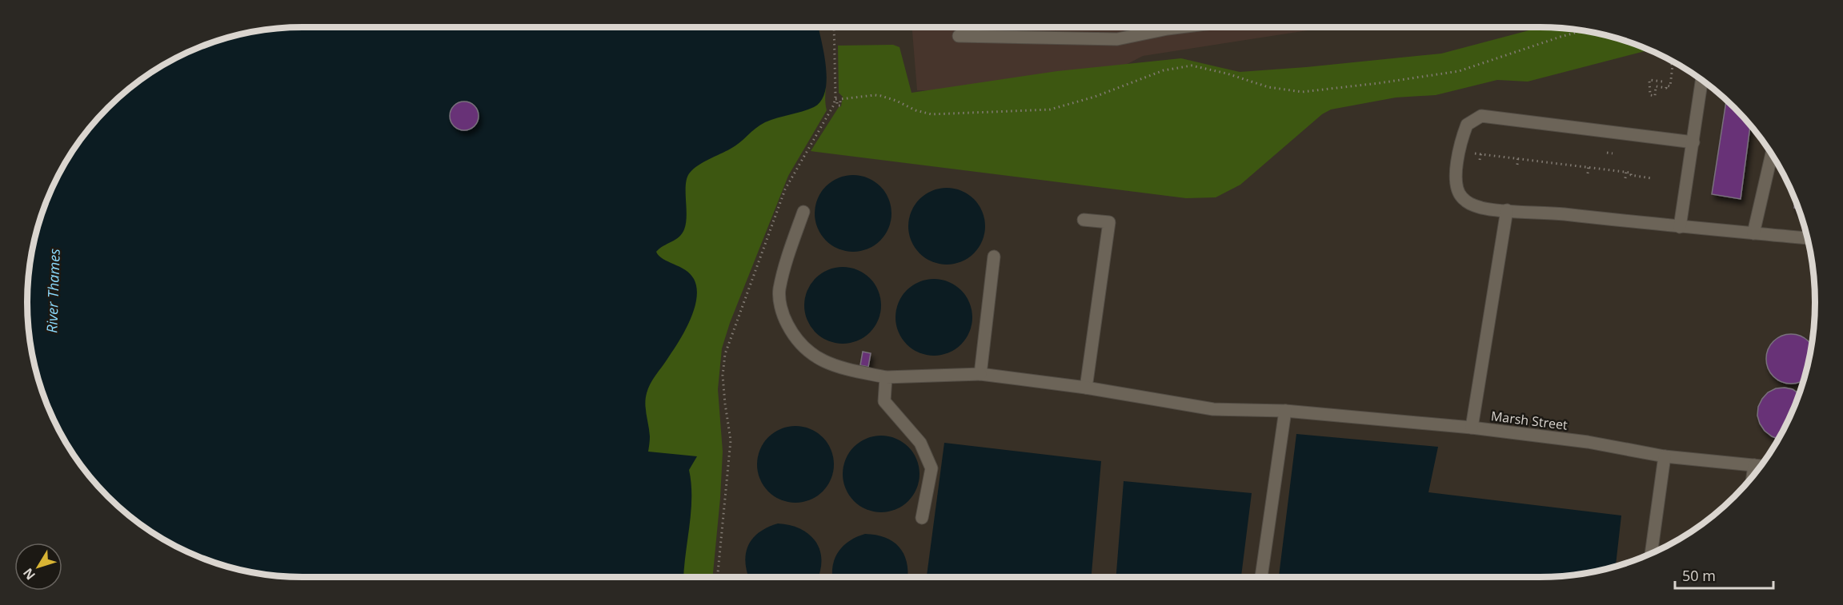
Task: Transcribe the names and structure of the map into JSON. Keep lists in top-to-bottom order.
{
  "streets": {
    "lane": ["Marsh Street"]
  },
  "water": ["River Thames"],
  "scale_bar": "50 m",
  "north": "bottom left"
}
